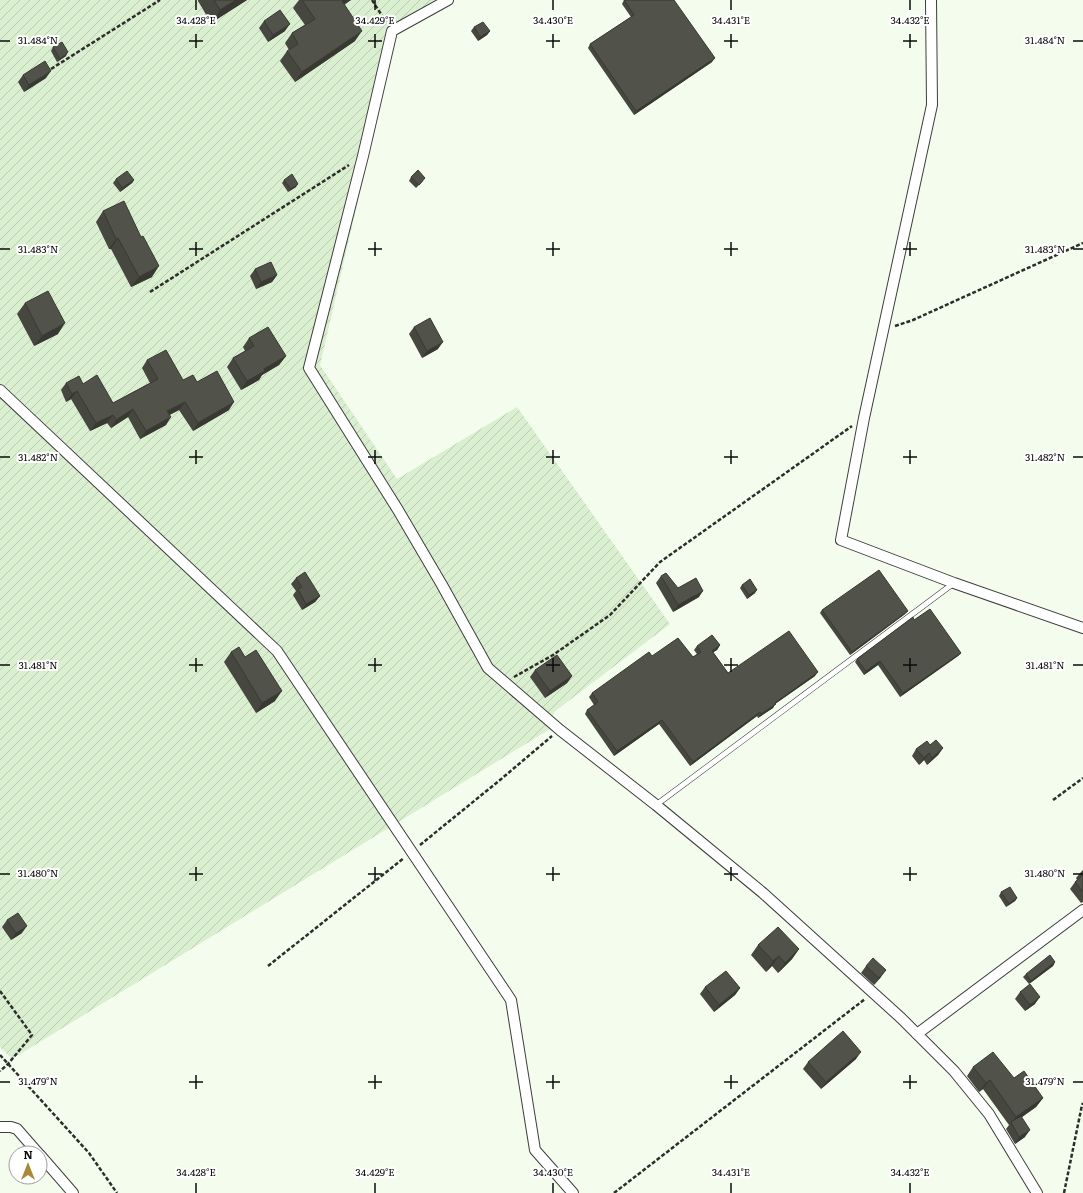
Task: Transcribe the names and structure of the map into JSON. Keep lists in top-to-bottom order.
{
  "north": "top",
  "coordinates": [
    "34.428°E",
    "34.429°E",
    "34.430°E",
    "34.431°E",
    "34.432°E",
    "31.484°N",
    "31.483°N",
    "31.482°N",
    "31.481°N",
    "31.480°N",
    "31.479°N"
  ]
}
